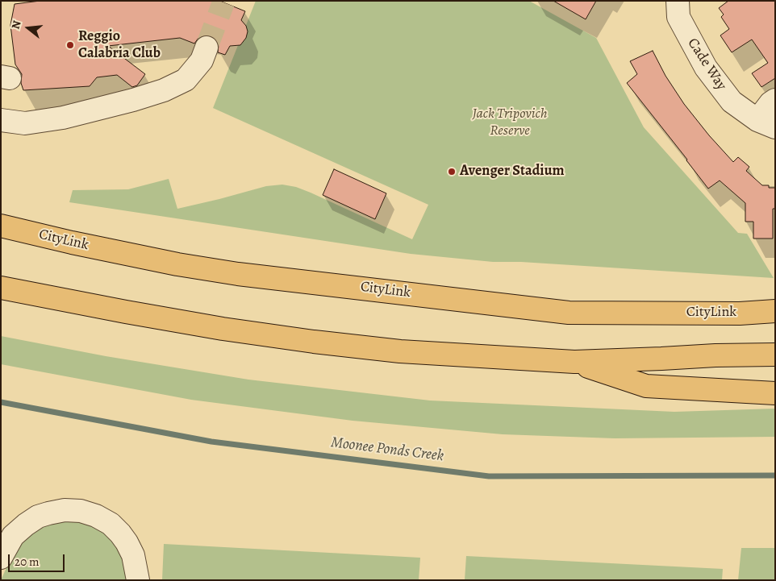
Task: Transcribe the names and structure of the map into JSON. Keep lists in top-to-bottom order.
{
  "streets": {
    "highway": ["CityLink"],
    "street": ["Cade Way"]
  },
  "water": ["Moonee Ponds Creek"],
  "parks": ["Jack Tripovich Reserve"],
  "places": ["Reggio Calabria Club", "Avenger Stadium"],
  "scale_bar": "20 m",
  "north": "left"
}
